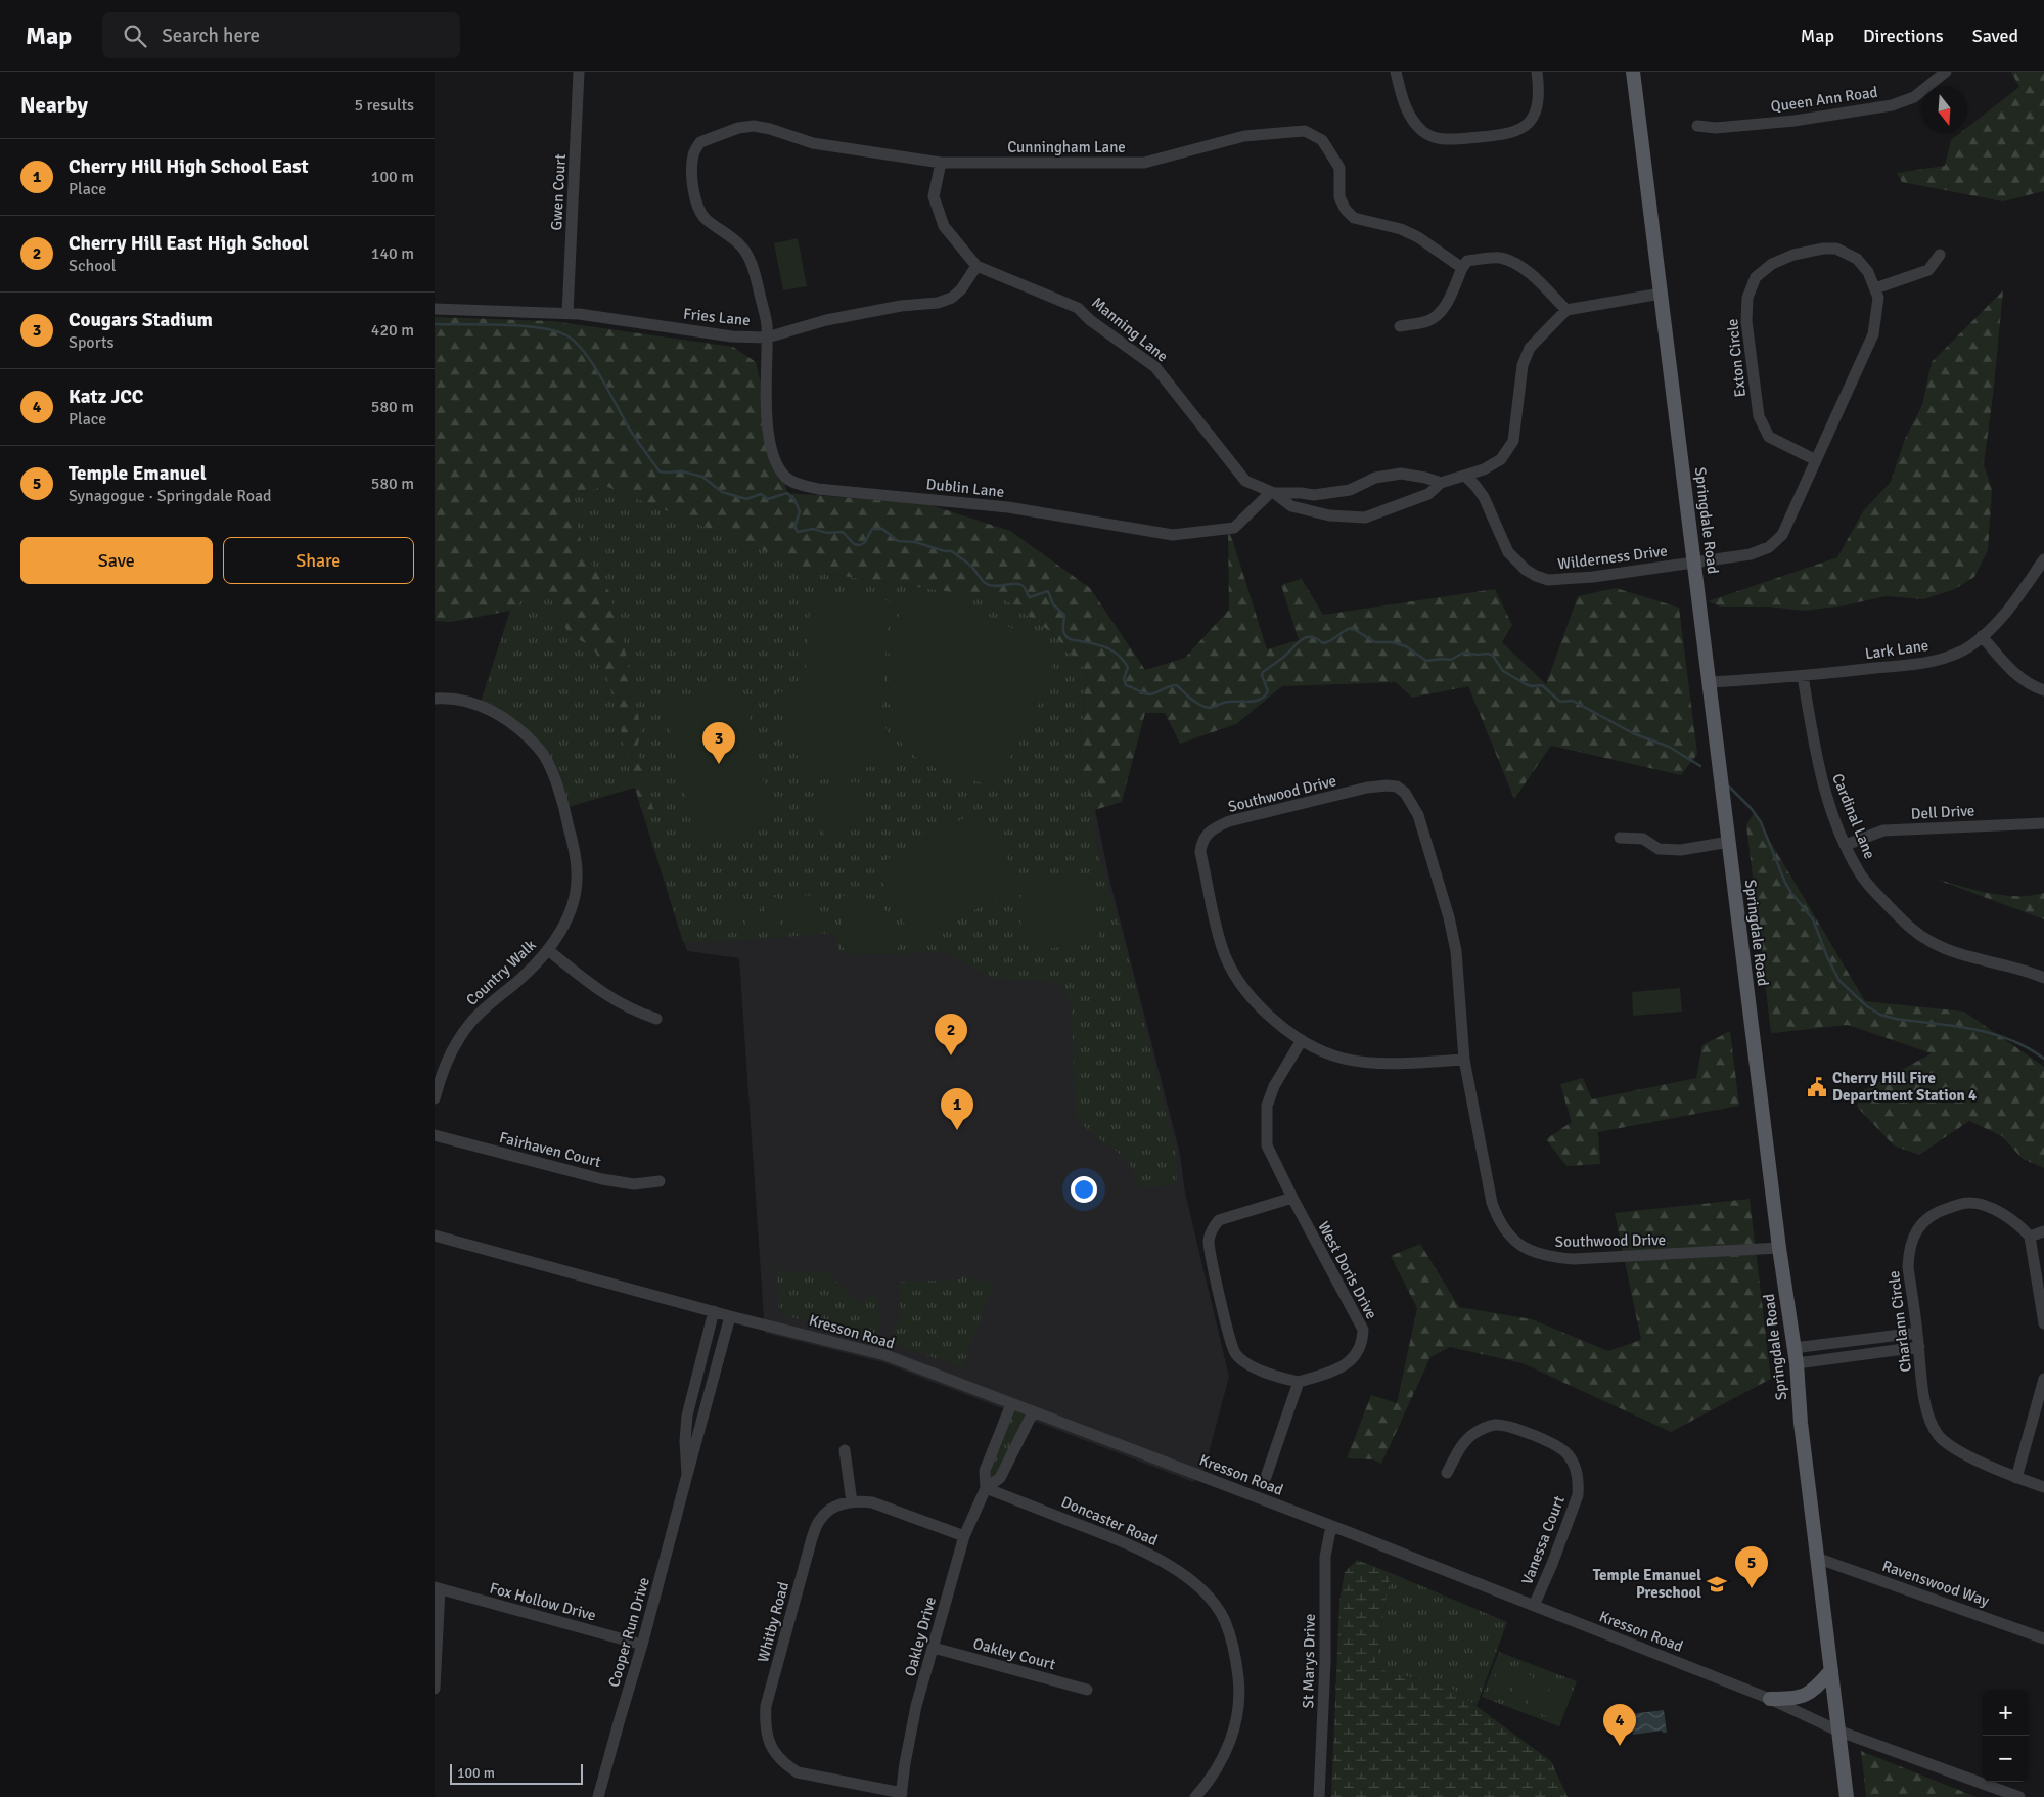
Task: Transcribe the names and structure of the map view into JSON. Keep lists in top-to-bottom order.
{
  "streets": {
    "main road": ["Springdale Road"],
    "street": [
      "Queen Ann Road",
      "Cunningham Lane",
      "Gwen Court",
      "Fries Lane",
      "Manning Lane",
      "Exton Circle",
      "Dublin Lane",
      "Wilderness Drive",
      "Lark Lane",
      "Southwood Drive",
      "Dell Drive",
      "Cardinal Lane",
      "Country Walk",
      "Fairhaven Court",
      "West Doris Drive",
      "Charlann Circle",
      "Kresson Road",
      "Doncaster Road",
      "Vanessa Court",
      "Ravenswood Way",
      "Fox Hollow Drive",
      "Whitby Road",
      "Cooper Run Drive",
      "Oakley Drive",
      "Oakley Court",
      "St Marys Drive"
    ]
  },
  "crossings": [
    ["Cunningham Lane", "Fries Lane"],
    ["Cunningham Lane", "Manning Lane"],
    ["Cunningham Lane", "Dublin Lane"],
    ["Gwen Court", "Fries Lane"],
    ["Fries Lane", "Manning Lane"],
    ["Fries Lane", "Dublin Lane"],
    ["Manning Lane", "Dublin Lane"],
    ["Manning Lane", "Wilderness Drive"],
    ["Exton Circle", "Springdale Road"],
    ["Exton Circle", "Wilderness Drive"],
    ["Springdale Road", "Wilderness Drive"],
    ["Springdale Road", "Lark Lane"],
    ["Springdale Road", "Southwood Drive"],
    ["Springdale Road", "Kresson Road"],
    ["Springdale Road", "Ravenswood Way"],
    ["Lark Lane", "Cardinal Lane"],
    ["Southwood Drive", "West Doris Drive"],
    ["Dell Drive", "Cardinal Lane"],
    ["Kresson Road", "Vanessa Court"],
    ["Kresson Road", "Cooper Run Drive"],
    ["Kresson Road", "St Marys Drive"],
    ["Doncaster Road", "Oakley Drive"],
    ["Fox Hollow Drive", "Cooper Run Drive"],
    ["Whitby Road", "Oakley Drive"],
    ["Oakley Drive", "Oakley Court"]
  ],
  "places": {
    "public building": ["Cherry Hill Fire Department Station 4"],
    "school or university": ["Temple Emanuel Preschool"]
  },
  "scale_bar": "100 m",
  "north": "bottom",
  "page": {
    "header": "Map",
    "search": "Search here",
    "nav": ["Map", "Directions", "Saved"],
    "heading": ["Nearby", "5 results"],
    "list": [
      {
        "mark": "1",
        "name": "Cherry Hill High School East",
        "note": "Place",
        "value": "100 m"
      },
      {
        "mark": "2",
        "name": "Cherry Hill East High School",
        "note": "School",
        "value": "140 m"
      },
      {
        "mark": "3",
        "name": "Cougars Stadium",
        "note": "Sports",
        "value": "420 m"
      },
      {
        "mark": "4",
        "name": "Katz JCC",
        "note": "Place",
        "value": "580 m"
      },
      {
        "mark": "5",
        "name": "Temple Emanuel",
        "note": "Synagogue · Springdale Road",
        "value": "580 m"
      }
    ],
    "buttons": ["Save", "Share"],
    "pins": [
      "3",
      "2",
      "1",
      "5",
      "4"
    ],
    "map_buttons": ["+", "−"],
    "scale": "100 m"
  }
}
